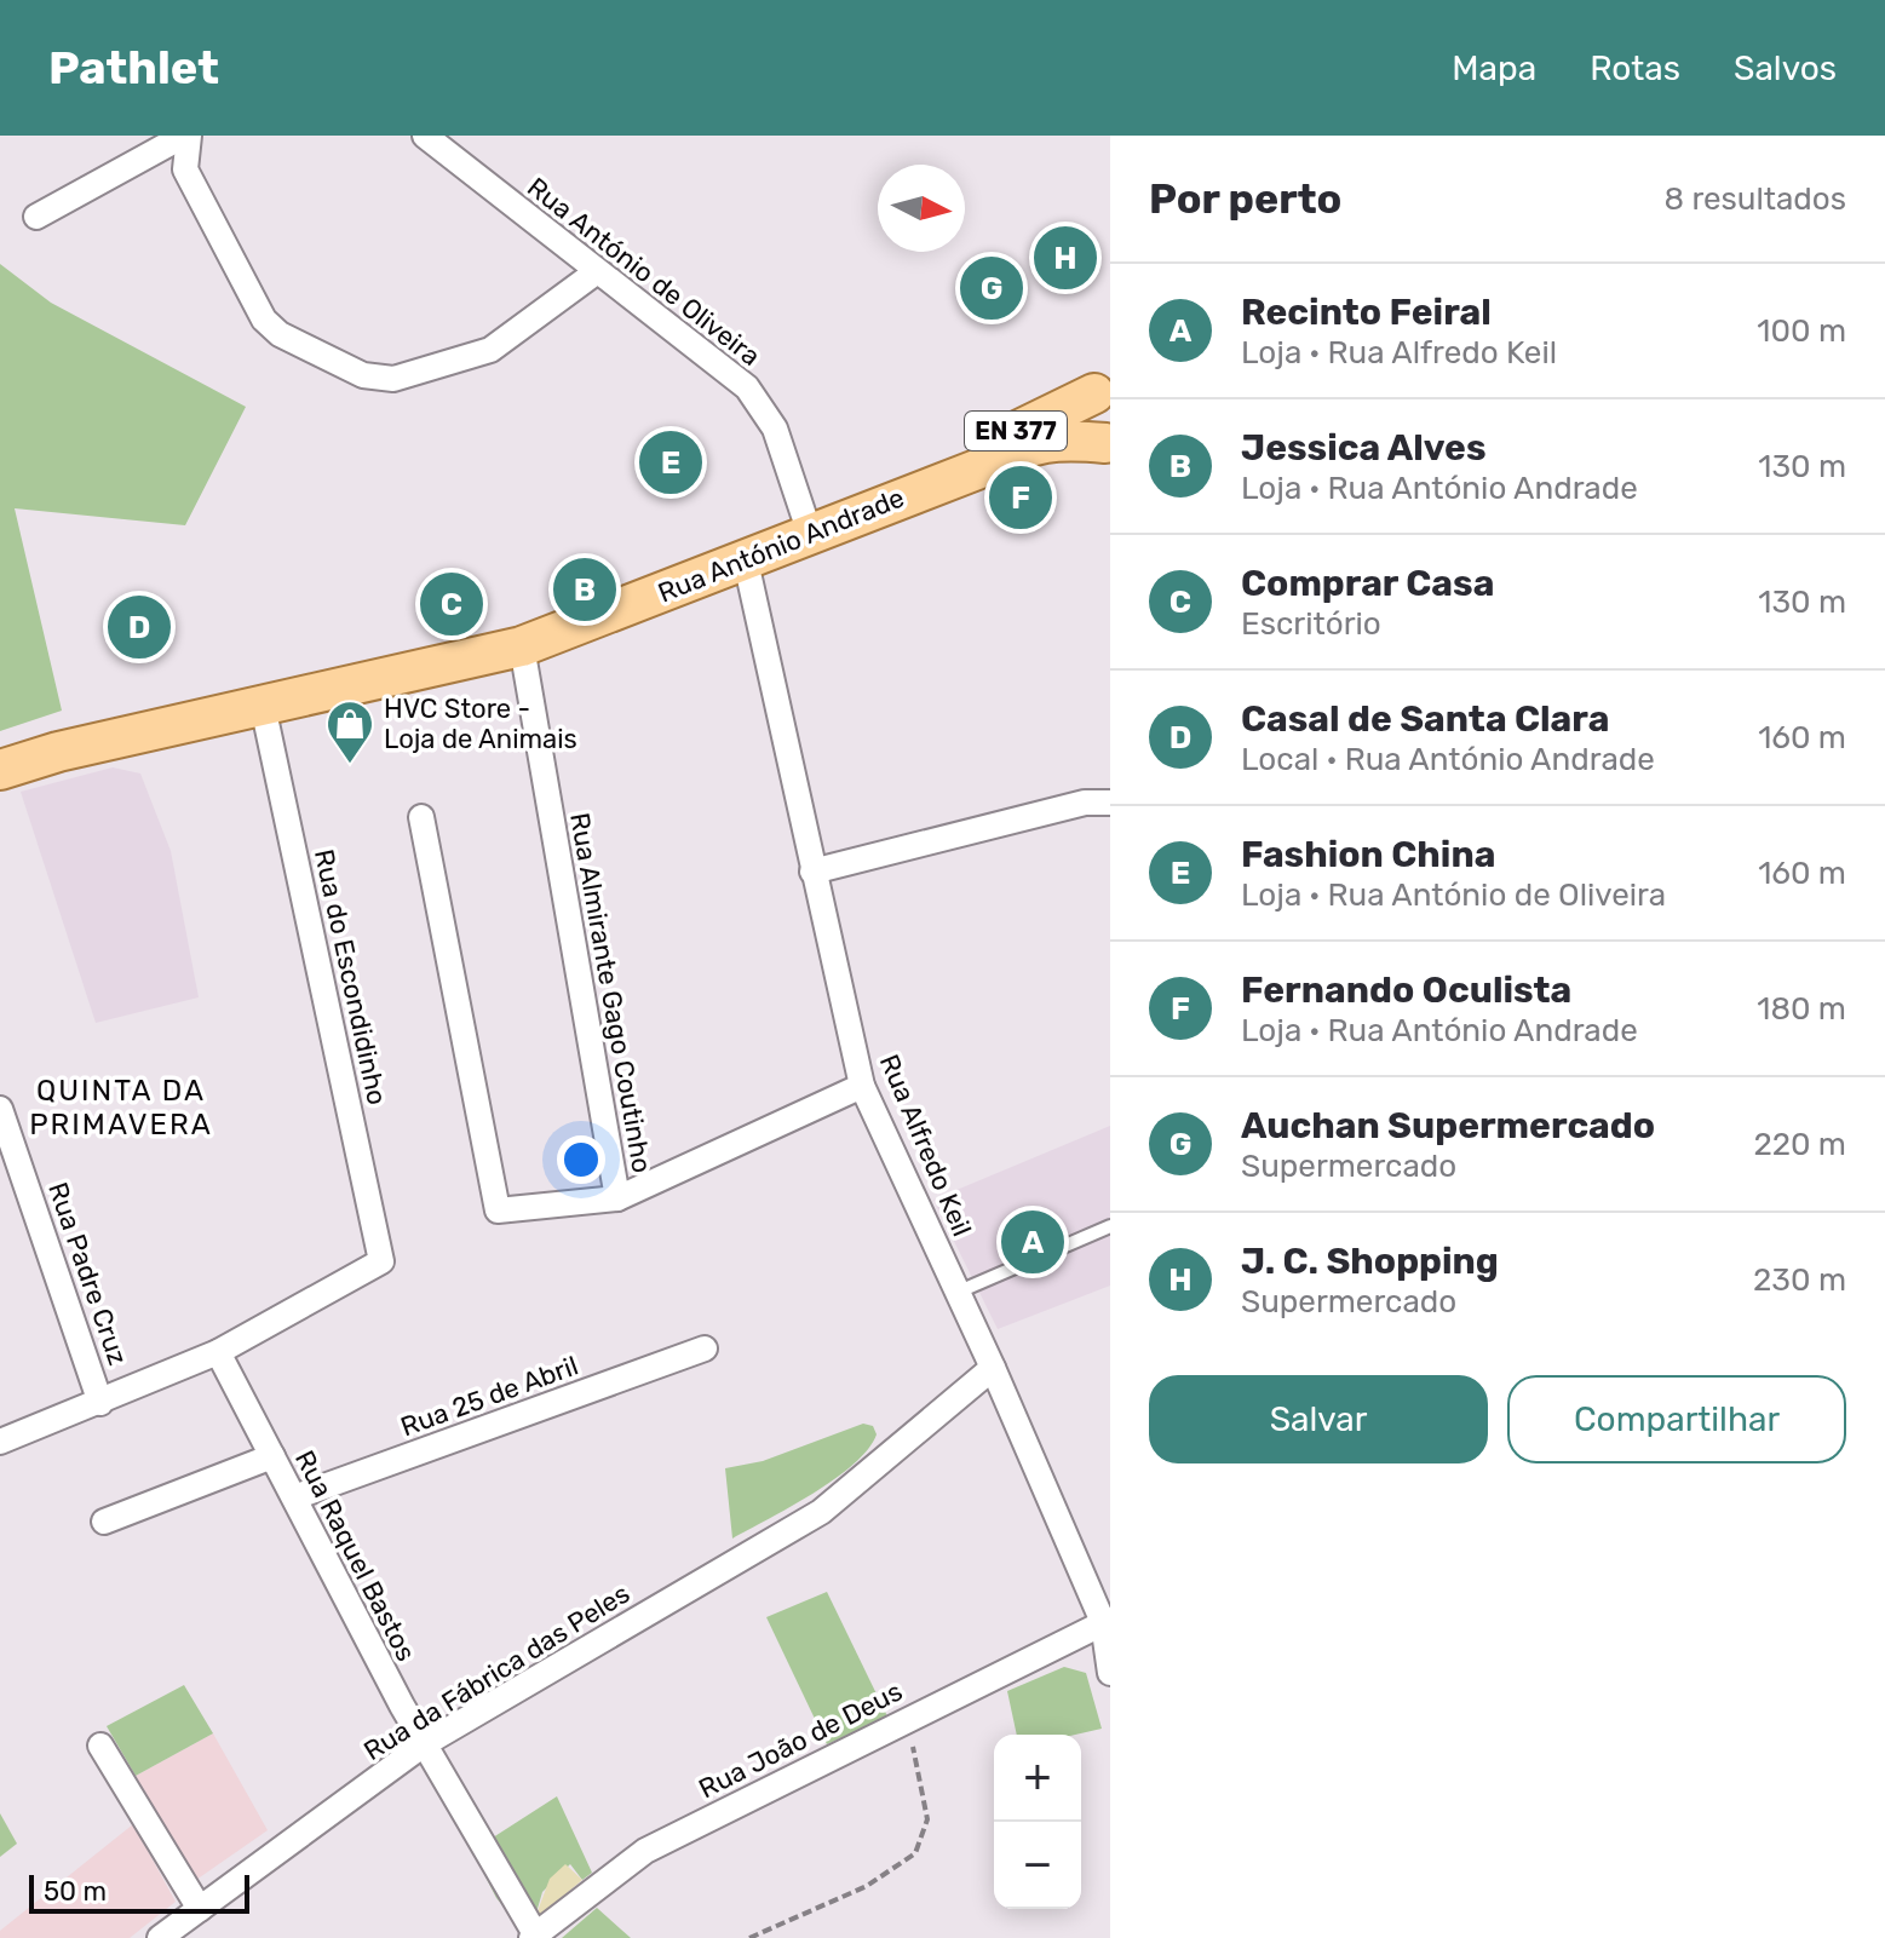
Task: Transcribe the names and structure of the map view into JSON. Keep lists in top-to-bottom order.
{
  "streets": {
    "main road": ["EN 377", "Rua António Andrade"],
    "street": [
      "Rua António de Oliveira",
      "Rua do Escondidinho",
      "Rua Almirante Gago Coutinho",
      "Rua Alfredo Keil",
      "Rua Padre Cruz",
      "Rua 25 de Abril",
      "Rua Raquel Bastos",
      "Rua da Fábrica das Peles",
      "Rua João de Deus"
    ]
  },
  "crossings": [
    ["Rua António de Oliveira", "Rua António Andrade"],
    ["EN 377", "Rua António Andrade"],
    ["Rua António Andrade", "Rua do Escondidinho"],
    ["Rua António Andrade", "Rua Almirante Gago Coutinho"],
    ["Rua António Andrade", "Rua Alfredo Keil"],
    ["Rua do Escondidinho", "Rua Raquel Bastos"],
    ["Rua Almirante Gago Coutinho", "Rua Alfredo Keil"],
    ["Rua Alfredo Keil", "Rua da Fábrica das Peles"],
    ["Rua Alfredo Keil", "Rua João de Deus"],
    ["Rua 25 de Abril", "Rua Raquel Bastos"],
    ["Rua Raquel Bastos", "Rua da Fábrica das Peles"],
    ["Rua Raquel Bastos", "Rua João de Deus"]
  ],
  "districts": ["QUINTA DA PRIMAVERA"],
  "places": {
    "shop": ["HVC Store - Loja de Animais"]
  },
  "scale_bar": "50 m",
  "north": "right",
  "page": {
    "header": "Pathlet",
    "nav": ["Mapa", "Rotas", "Salvos"],
    "heading": ["Por perto", "8 resultados"],
    "pins": [
      "H",
      "G",
      "E",
      "F",
      "B",
      "C",
      "D",
      "A"
    ],
    "list": [
      {
        "mark": "A",
        "name": "Recinto Feiral",
        "note": "Loja · Rua Alfredo Keil",
        "value": "100 m"
      },
      {
        "mark": "B",
        "name": "Jessica Alves",
        "note": "Loja · Rua António Andrade",
        "value": "130 m"
      },
      {
        "mark": "C",
        "name": "Comprar Casa",
        "note": "Escritório",
        "value": "130 m"
      },
      {
        "mark": "D",
        "name": "Casal de Santa Clara",
        "note": "Local · Rua António Andrade",
        "value": "160 m"
      },
      {
        "mark": "E",
        "name": "Fashion China",
        "note": "Loja · Rua António de Oliveira",
        "value": "160 m"
      },
      {
        "mark": "F",
        "name": "Fernando Oculista",
        "note": "Loja · Rua António Andrade",
        "value": "180 m"
      },
      {
        "mark": "G",
        "name": "Auchan Supermercado",
        "note": "Supermercado",
        "value": "220 m"
      },
      {
        "mark": "H",
        "name": "J. C. Shopping",
        "note": "Supermercado",
        "value": "230 m"
      }
    ],
    "buttons": ["Salvar", "Compartilhar"],
    "map_buttons": ["+", "−"],
    "scale": "50 m"
  }
}
